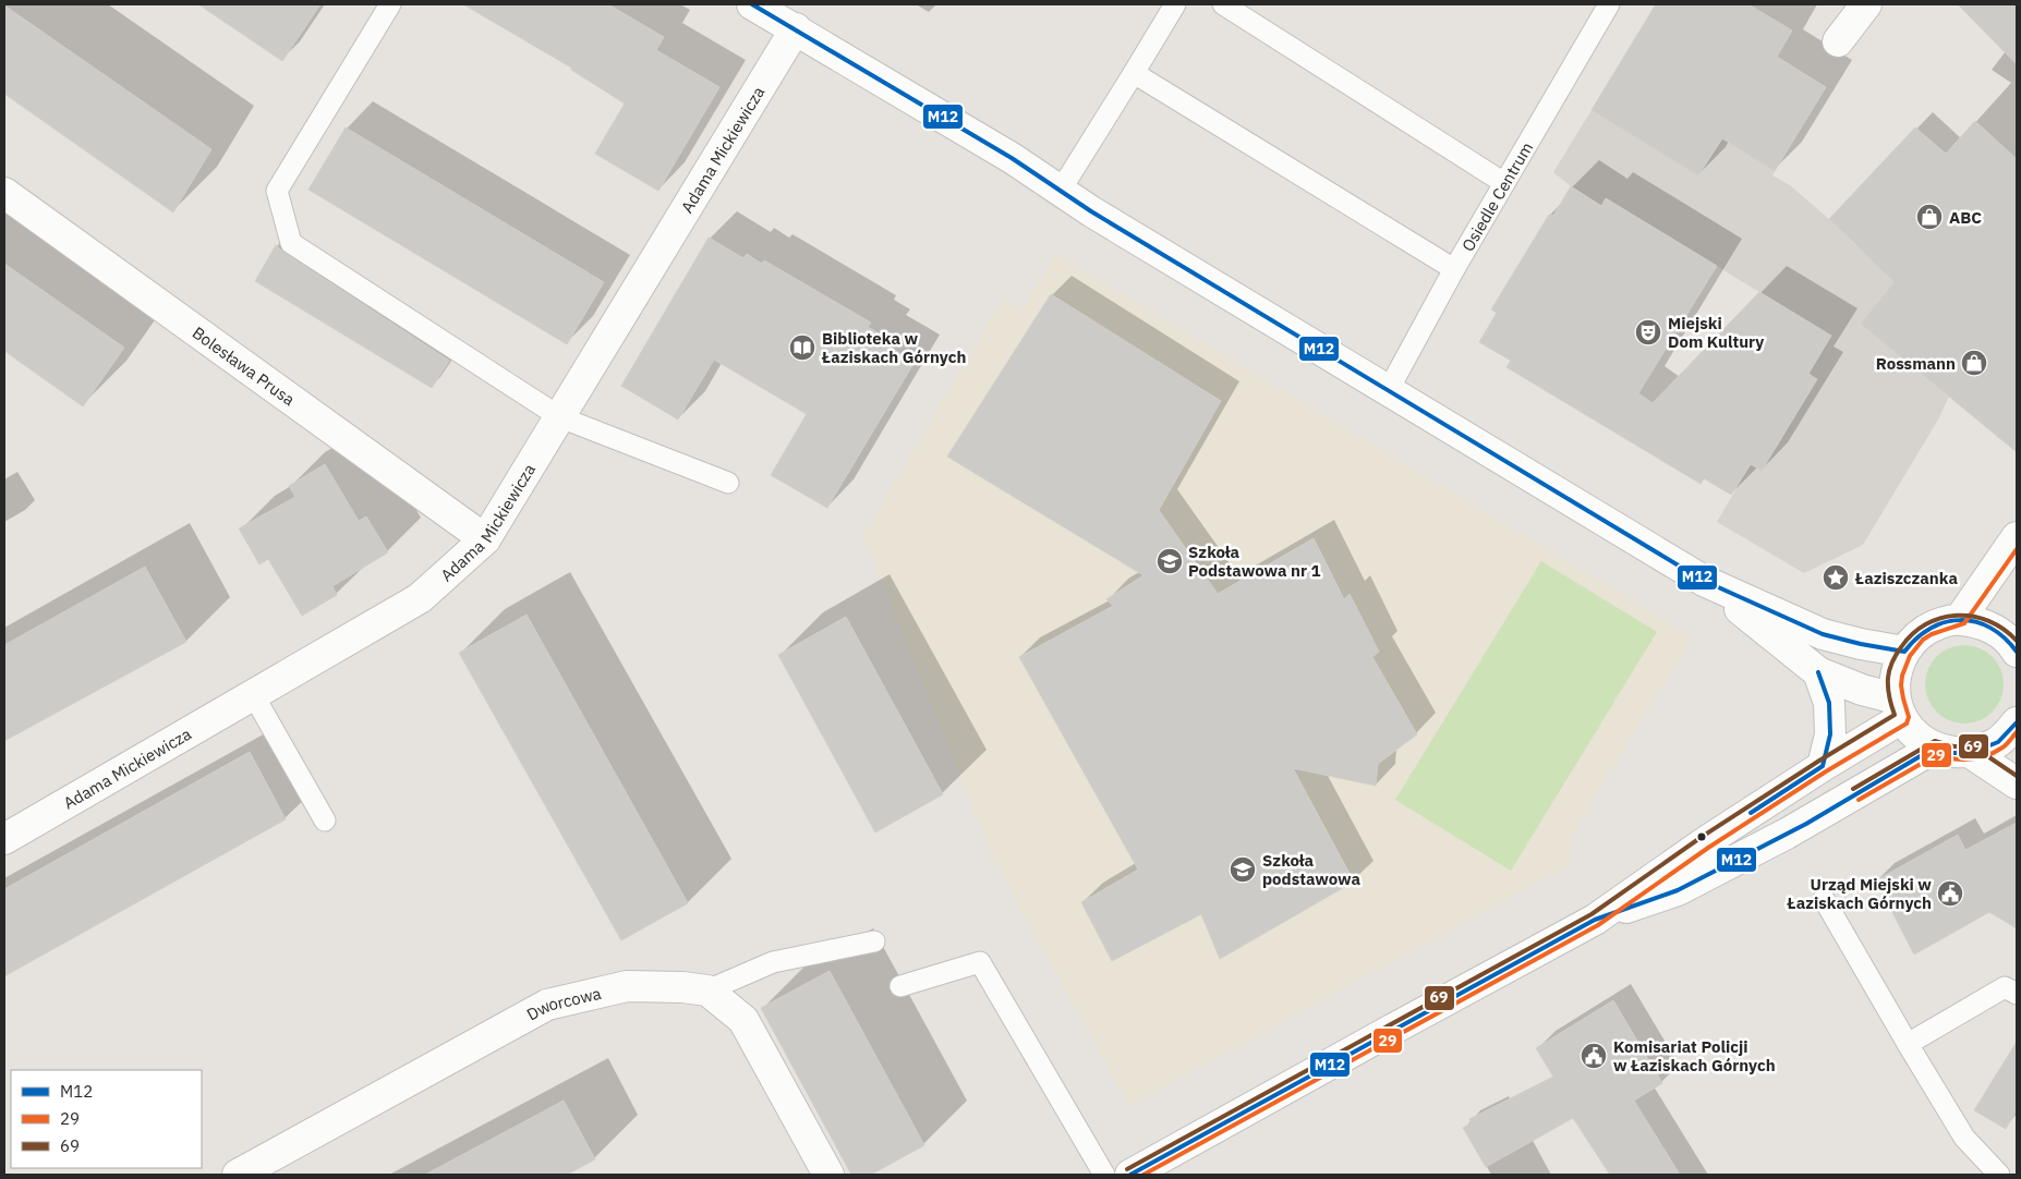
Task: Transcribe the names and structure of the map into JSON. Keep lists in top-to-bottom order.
{
  "streets": {
    "street": ["Adama Mickiewicza", "Bolesława Prusa", "Dworcowa"],
    "lane": ["Osiedle Centrum"]
  },
  "crossings": [
    ["Adama Mickiewicza", "Bolesława Prusa"]
  ],
  "places": {
    "shop": ["ABC", "Rossmann"],
    "theatre": ["Miejski Dom Kultury"],
    "library": ["Biblioteka w Łaziskach Górnych"],
    "school or university": ["Szkoła Podstawowa nr 1", "Szkoła podstawowa"],
    "place": ["Łaziszczanka"],
    "public building": ["Urząd Miejski w Łaziskach Górnych", "Komisariat Policji w Łaziskach Górnych"]
  },
  "lines": ["transit line M12", "transit line 29", "transit line 69"],
  "legend": ["M12", "29", "69"]
}
